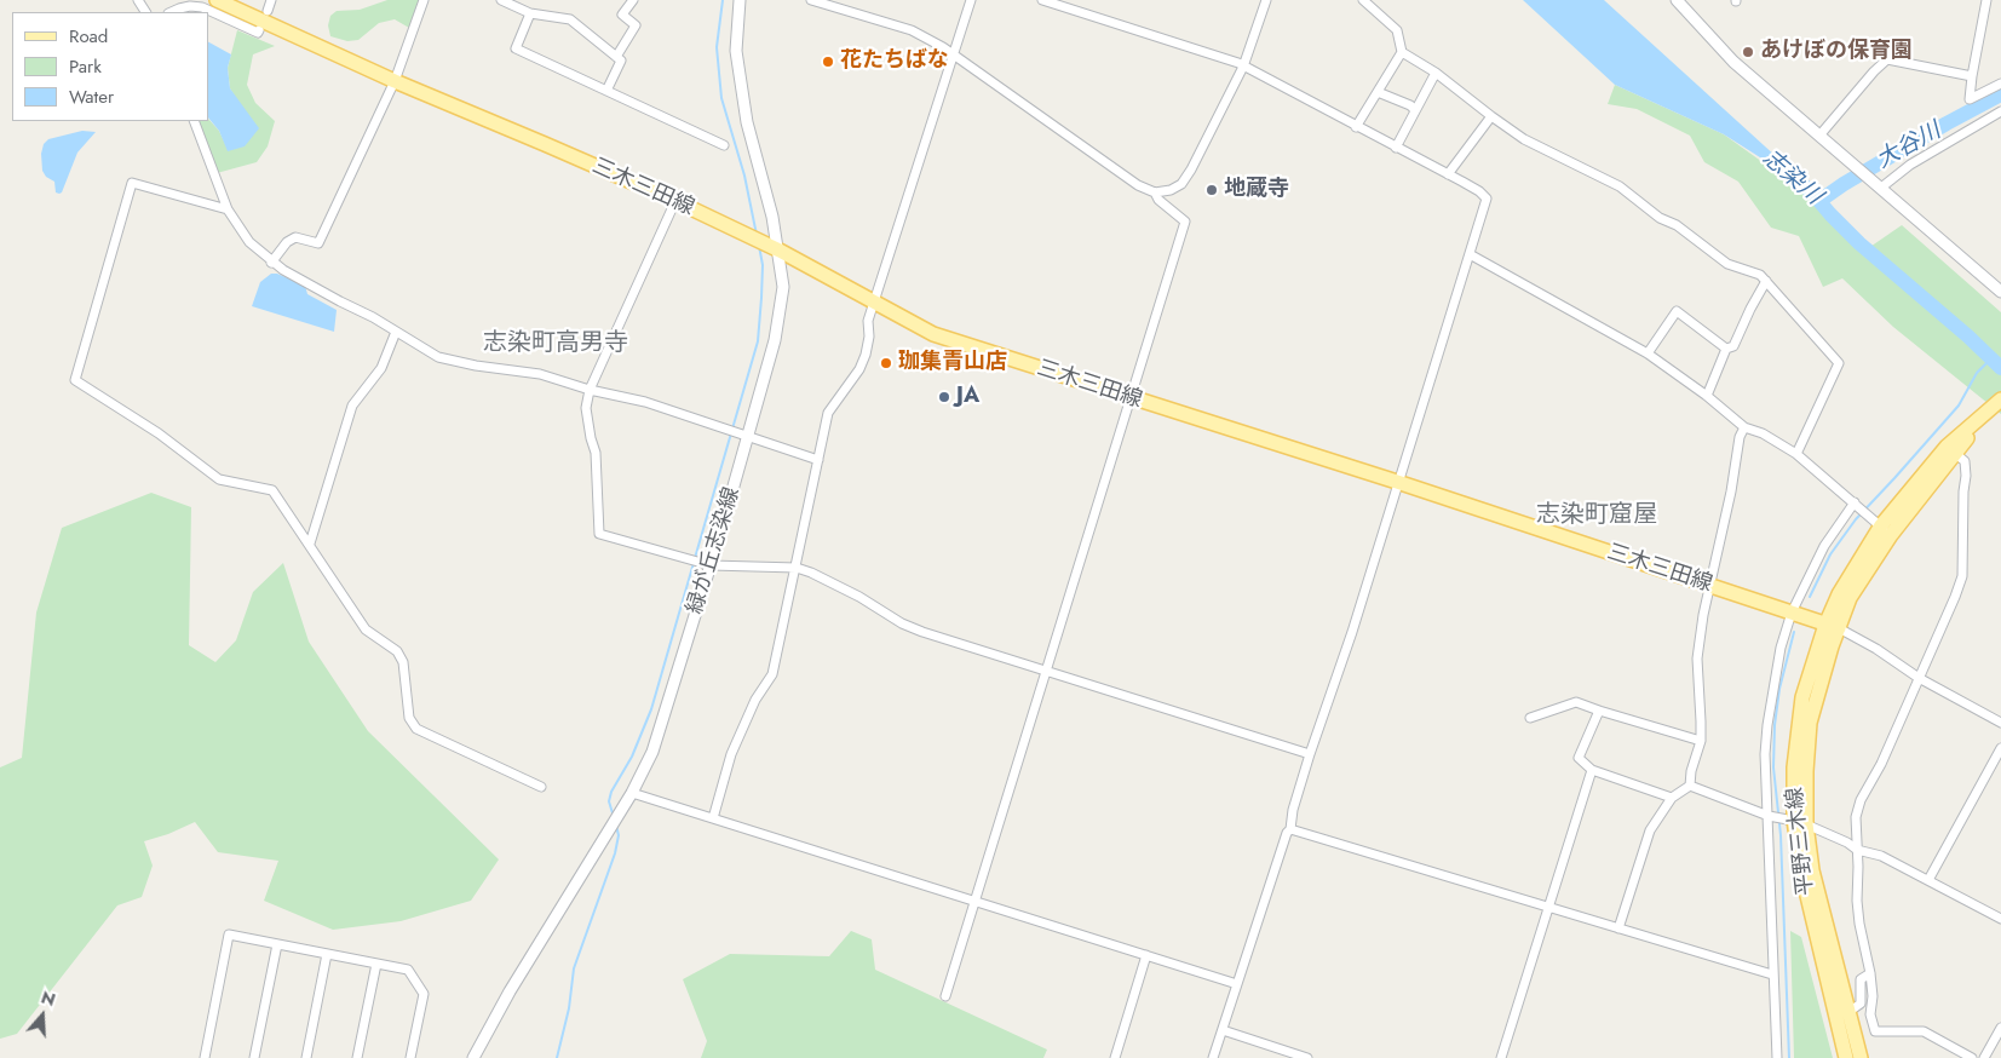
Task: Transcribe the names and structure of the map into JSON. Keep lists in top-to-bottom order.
{
  "streets": {
    "main road": ["三木三田線", "平野三木線"],
    "street": ["緑が丘志染線"]
  },
  "crossings": [
    ["三木三田線", "緑が丘志染線"],
    ["三木三田線", "平野三木線"]
  ],
  "districts": ["志染町高男寺", "志染町窟屋"],
  "water": ["大谷川", "志染川"],
  "places": [
    "あけぼの保育園",
    "花たちばな",
    "地蔵寺",
    "珈集青山店",
    "JA"
  ],
  "legend": ["Road", "Park", "Water"],
  "north": "top"
}
